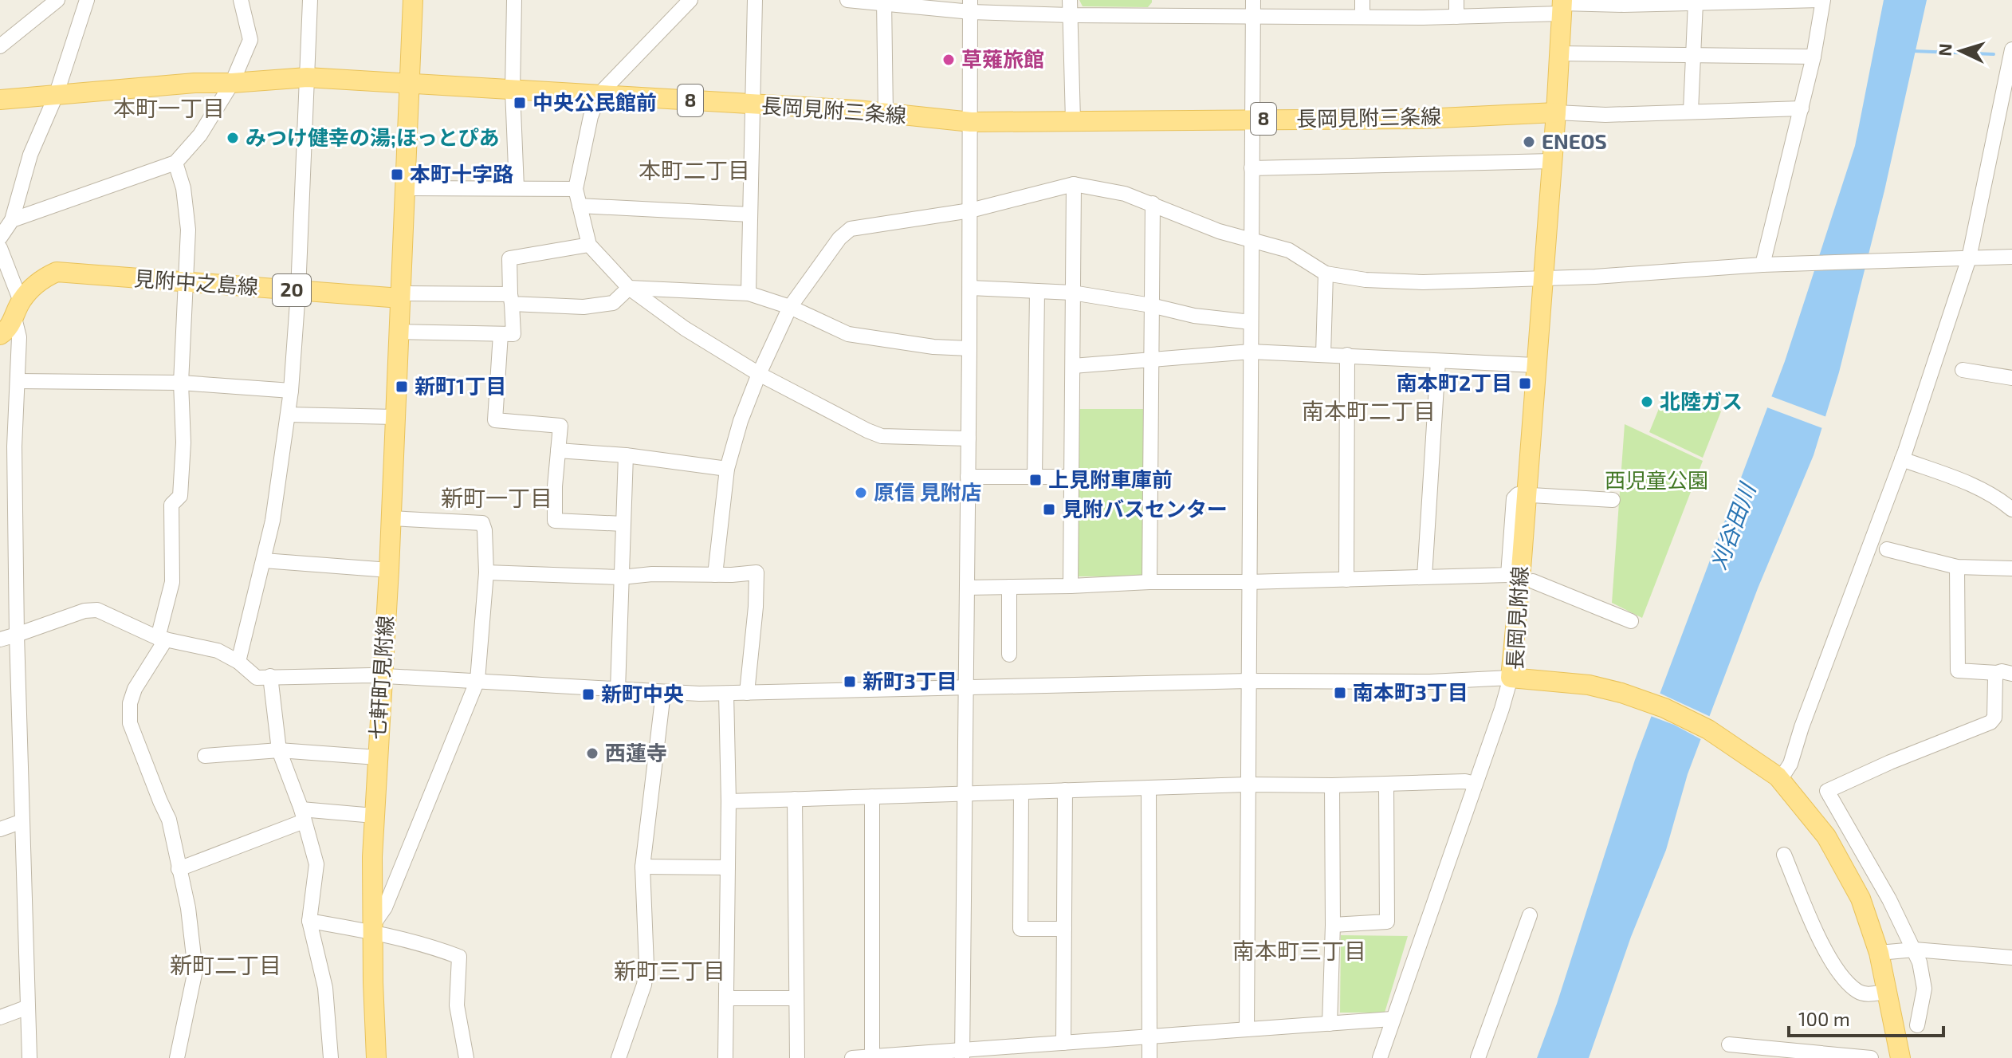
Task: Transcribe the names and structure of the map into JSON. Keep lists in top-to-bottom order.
{
  "streets": {
    "main road": [
      "8",
      "長岡見附三条線",
      "見附中之島線",
      "20",
      "長岡見附線",
      "七軒町見附線"
    ]
  },
  "crossings": [
    ["長岡見附三条線", "長岡見附線"],
    ["見附中之島線", "七軒町見附線"]
  ],
  "districts": [
    "本町一丁目",
    "本町二丁目",
    "南本町二丁目",
    "新町一丁目",
    "南本町三丁目",
    "新町二丁目",
    "新町三丁目"
  ],
  "water": ["刈谷田川"],
  "parks": ["西児童公園"],
  "places": {
    "other": [
      "草薙旅館",
      "みつけ健幸の湯;ほっとぴあ",
      "ENEOS",
      "北陸ガス",
      "原信 見附店",
      "西蓮寺"
    ],
    "transit": [
      "中央公民館前",
      "本町十字路",
      "南本町2丁目",
      "新町1丁目",
      "上見附車庫前",
      "見附バスセンター",
      "新町3丁目",
      "南本町3丁目",
      "新町中央"
    ]
  },
  "scale_bar": "100 m",
  "north": "left"
}
